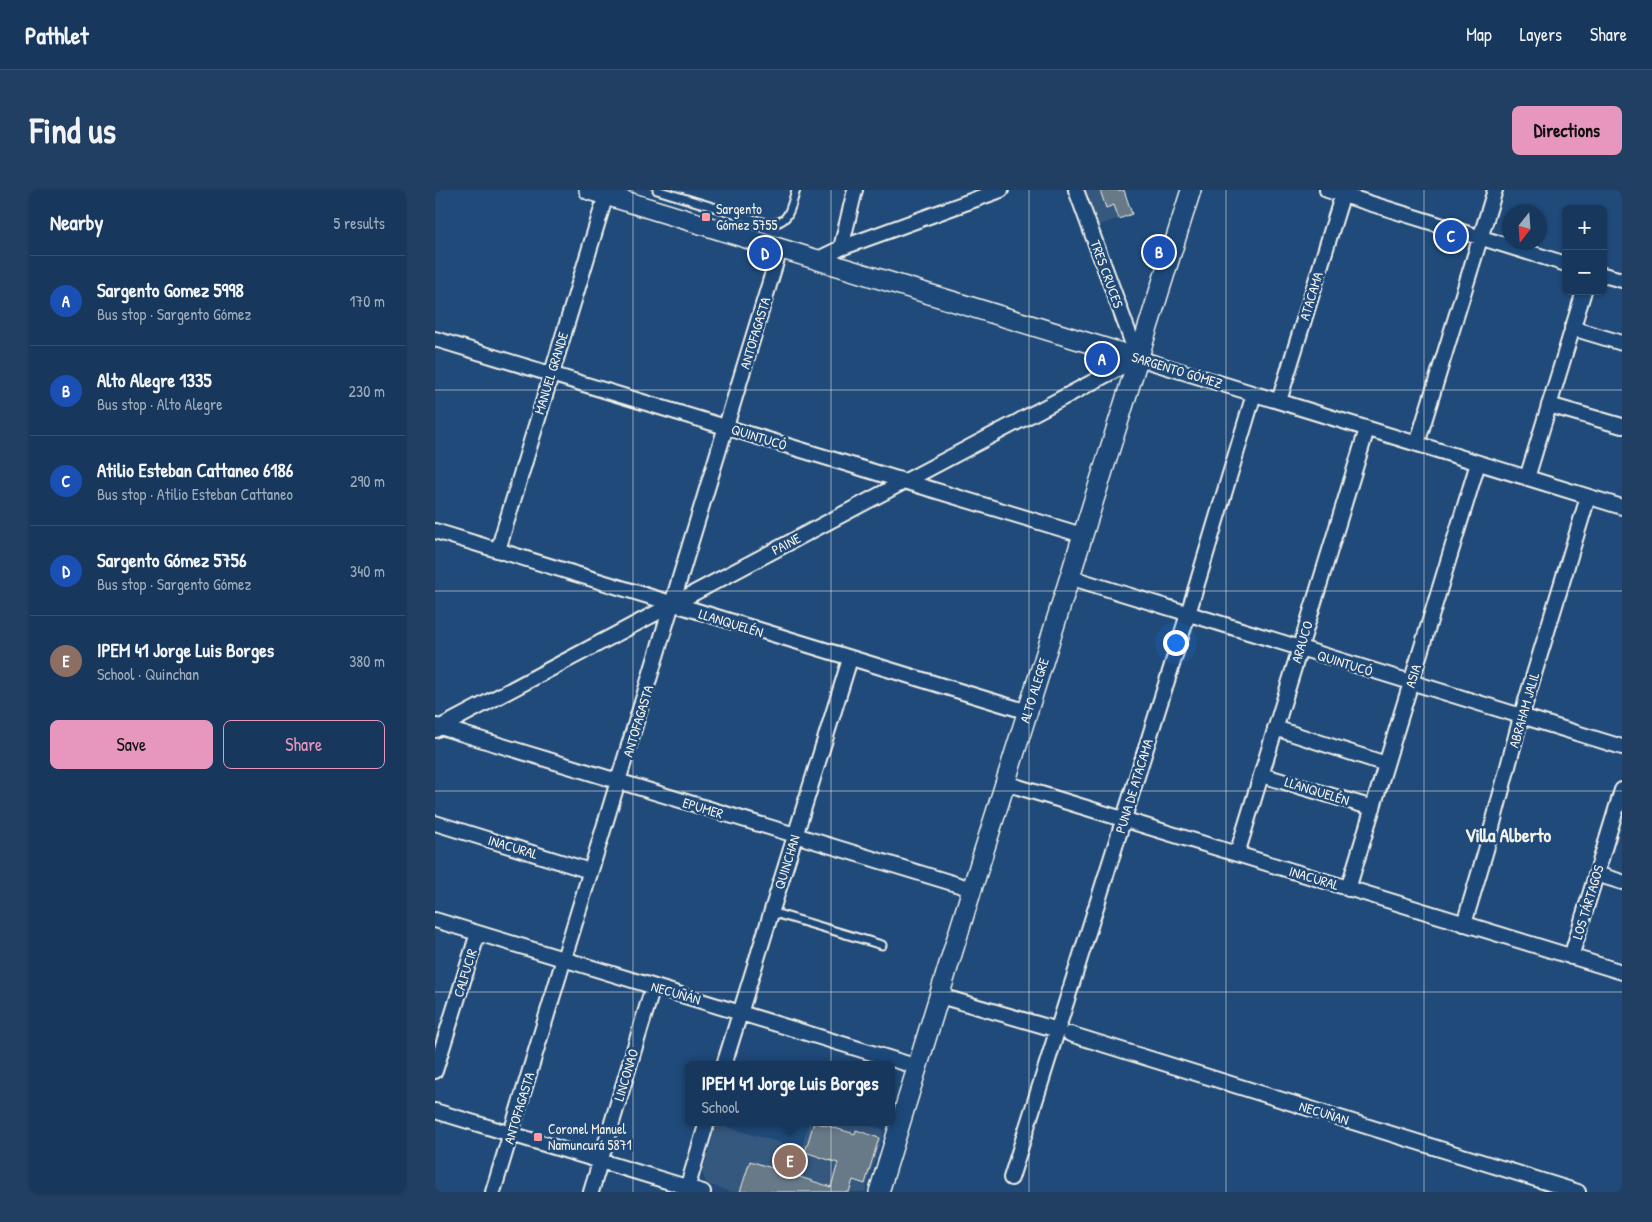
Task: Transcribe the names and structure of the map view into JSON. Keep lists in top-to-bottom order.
{
  "streets": {
    "main road": ["SARGENTO GÓMEZ", "ALTO ALEGRE"],
    "street": [
      "TRES CRUCES",
      "ATACAMA",
      "ANTOFAGASTA",
      "MANUEL GRANDE",
      "QUINTUCÓ",
      "PAINE",
      "LLANQUELÉN",
      "ARAUCO",
      "ASIA",
      "ABRAHAM JALIL",
      "PUNA DE ATACAMA",
      "EPUMER",
      "INACURAL",
      "QUINCHAN",
      "LOS TÁRTAGOS",
      "CALFUCIR",
      "NECUÑÁN",
      "LINCONAO",
      "NECUÑAN"
    ]
  },
  "crossings": [
    ["TRES CRUCES", "SARGENTO GÓMEZ"],
    ["TRES CRUCES", "PAINE"],
    ["TRES CRUCES", "ALTO ALEGRE"],
    ["ATACAMA", "SARGENTO GÓMEZ"],
    ["ANTOFAGASTA", "SARGENTO GÓMEZ"],
    ["ANTOFAGASTA", "QUINTUCÓ"],
    ["ANTOFAGASTA", "PAINE"],
    ["ANTOFAGASTA", "LLANQUELÉN"],
    ["ANTOFAGASTA", "EPUMER"],
    ["ANTOFAGASTA", "INACURAL"],
    ["ANTOFAGASTA", "NECUÑÁN"],
    ["SARGENTO GÓMEZ", "MANUEL GRANDE"],
    ["SARGENTO GÓMEZ", "PAINE"],
    ["SARGENTO GÓMEZ", "ARAUCO"],
    ["SARGENTO GÓMEZ", "ASIA"],
    ["SARGENTO GÓMEZ", "ALTO ALEGRE"],
    ["SARGENTO GÓMEZ", "ABRAHAM JALIL"],
    ["SARGENTO GÓMEZ", "PUNA DE ATACAMA"],
    ["MANUEL GRANDE", "QUINTUCÓ"],
    ["MANUEL GRANDE", "LLANQUELÉN"],
    ["QUINTUCÓ", "PAINE"],
    ["QUINTUCÓ", "ARAUCO"],
    ["QUINTUCÓ", "ASIA"],
    ["QUINTUCÓ", "ALTO ALEGRE"],
    ["QUINTUCÓ", "ABRAHAM JALIL"],
    ["QUINTUCÓ", "PUNA DE ATACAMA"],
    ["PAINE", "LLANQUELÉN"],
    ["PAINE", "ALTO ALEGRE"],
    ["PAINE", "EPUMER"],
    ["LLANQUELÉN", "ARAUCO"],
    ["LLANQUELÉN", "ASIA"],
    ["LLANQUELÉN", "ALTO ALEGRE"],
    ["LLANQUELÉN", "QUINCHAN"],
    ["ARAUCO", "INACURAL"],
    ["ASIA", "INACURAL"],
    ["ALTO ALEGRE", "EPUMER"],
    ["ALTO ALEGRE", "INACURAL"],
    ["ALTO ALEGRE", "NECUÑÁN"],
    ["ALTO ALEGRE", "NECUÑAN"],
    ["ABRAHAM JALIL", "INACURAL"],
    ["PUNA DE ATACAMA", "INACURAL"],
    ["PUNA DE ATACAMA", "NECUÑAN"],
    ["EPUMER", "QUINCHAN"],
    ["INACURAL", "LOS TÁRTAGOS"],
    ["QUINCHAN", "NECUÑÁN"],
    ["CALFUCIR", "NECUÑÁN"],
    ["NECUÑÁN", "LINCONAO"]
  ],
  "districts": ["Villa Alberto"],
  "places": {
    "transit": ["Sargento Gómez 5755", "Coronel Manuel Namuncurá 5871"]
  },
  "north": "bottom",
  "page": {
    "header": "Pathlet",
    "nav": ["Map", "Layers", "Share"],
    "buttons": [
      "Directions",
      ["Save", "Share"]
    ],
    "title": "Find us",
    "heading": ["Nearby", "5 results"],
    "map_buttons": ["+", "−"],
    "pins": [
      "C",
      "B",
      "D",
      "A",
      "E"
    ],
    "list": [
      {
        "mark": "A",
        "name": "Sargento Gomez 5998",
        "note": "Bus stop · Sargento Gómez",
        "value": "170 m"
      },
      {
        "mark": "B",
        "name": "Alto Alegre 1335",
        "note": "Bus stop · Alto Alegre",
        "value": "230 m"
      },
      {
        "mark": "C",
        "name": "Atilio Esteban Cattaneo 6186",
        "note": "Bus stop · Atilio Esteban Cattaneo",
        "value": "290 m"
      },
      {
        "mark": "D",
        "name": "Sargento Gómez 5756",
        "note": "Bus stop · Sargento Gómez",
        "value": "340 m"
      },
      {
        "mark": "E",
        "name": "IPEM 41 Jorge Luis Borges",
        "note": "School · Quinchan",
        "value": "380 m"
      }
    ],
    "popup": ["IPEM 41 Jorge Luis Borges", "School"]
  }
}
